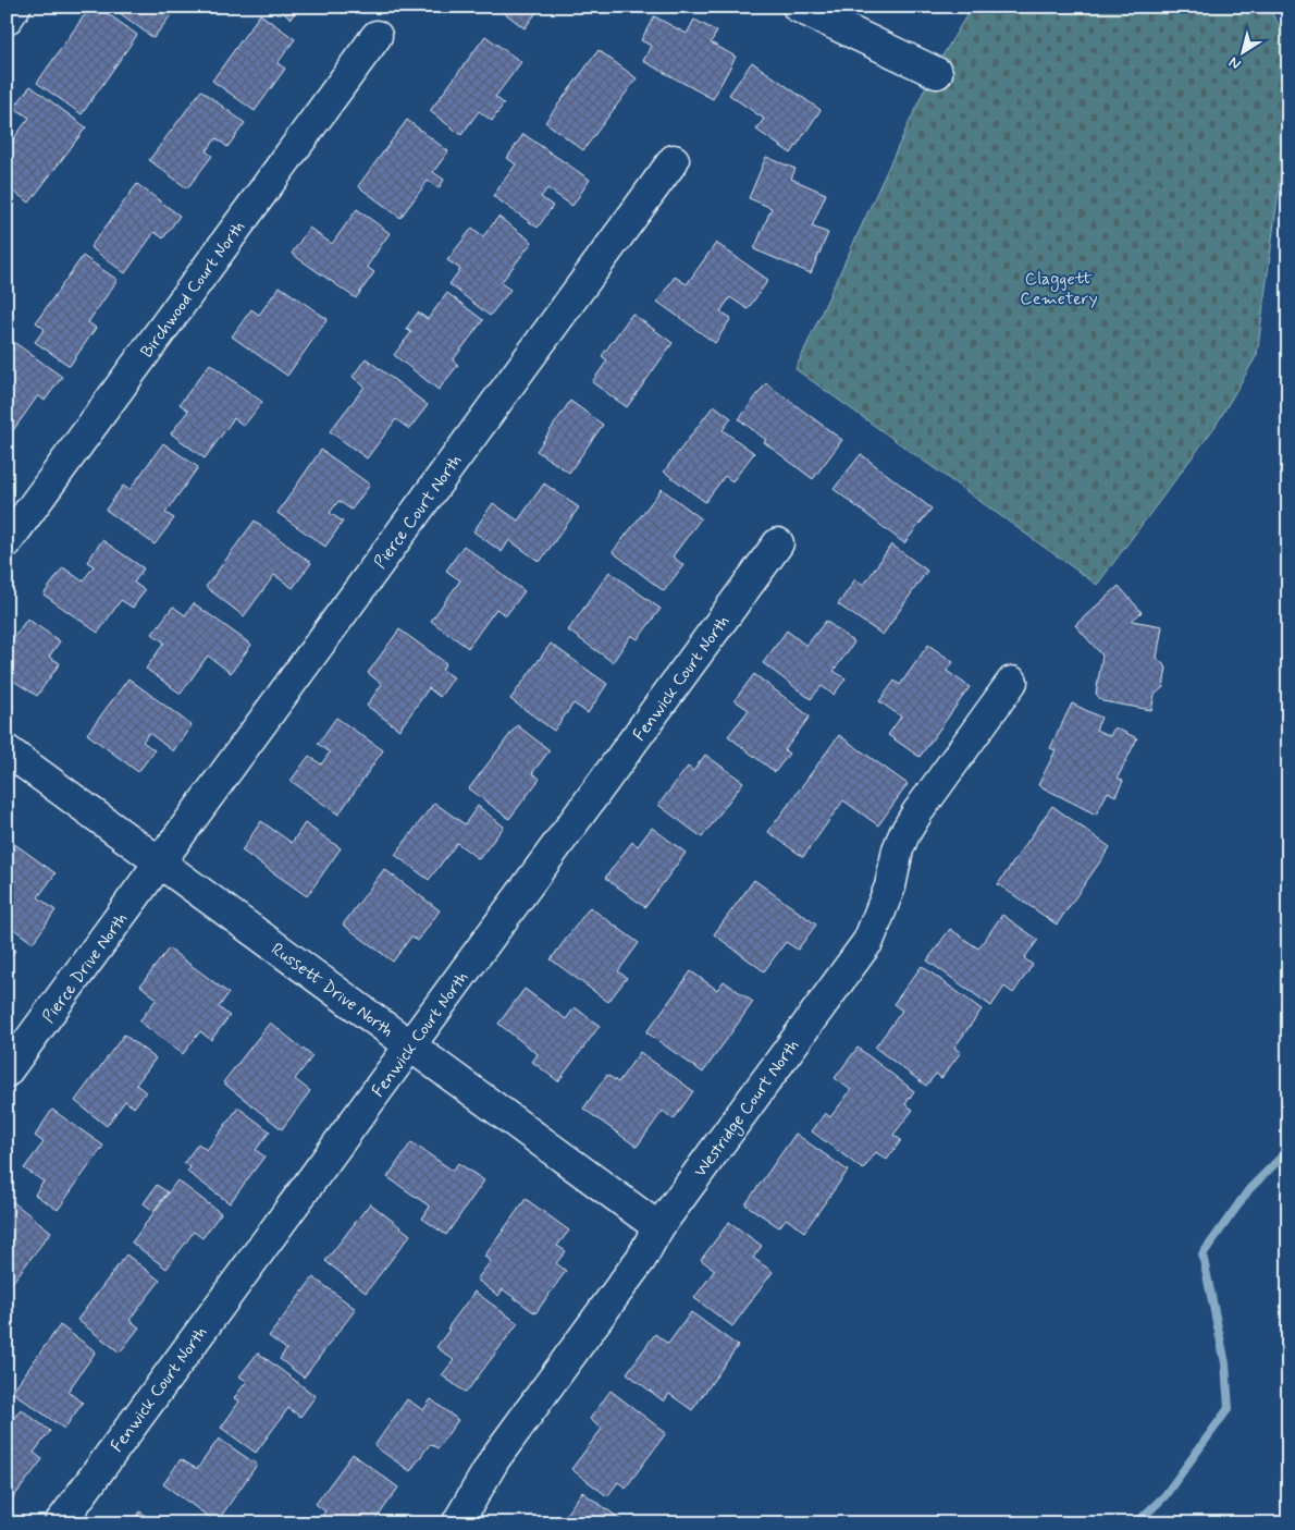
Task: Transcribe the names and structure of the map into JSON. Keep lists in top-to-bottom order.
{
  "streets": {
    "street": [
      "Birchwood Court North",
      "Pierce Court North",
      "Fenwick Court North",
      "Pierce Drive North",
      "Russett Drive North",
      "Westridge Court North"
    ]
  },
  "crossings": [
    ["Pierce Court North", "Pierce Drive North"],
    ["Pierce Court North", "Russett Drive North"],
    ["Fenwick Court North", "Russett Drive North"],
    ["Pierce Drive North", "Russett Drive North"],
    ["Russett Drive North", "Westridge Court North"]
  ],
  "parks": ["Claggett Cemetery"],
  "north": "bottom left"
}
